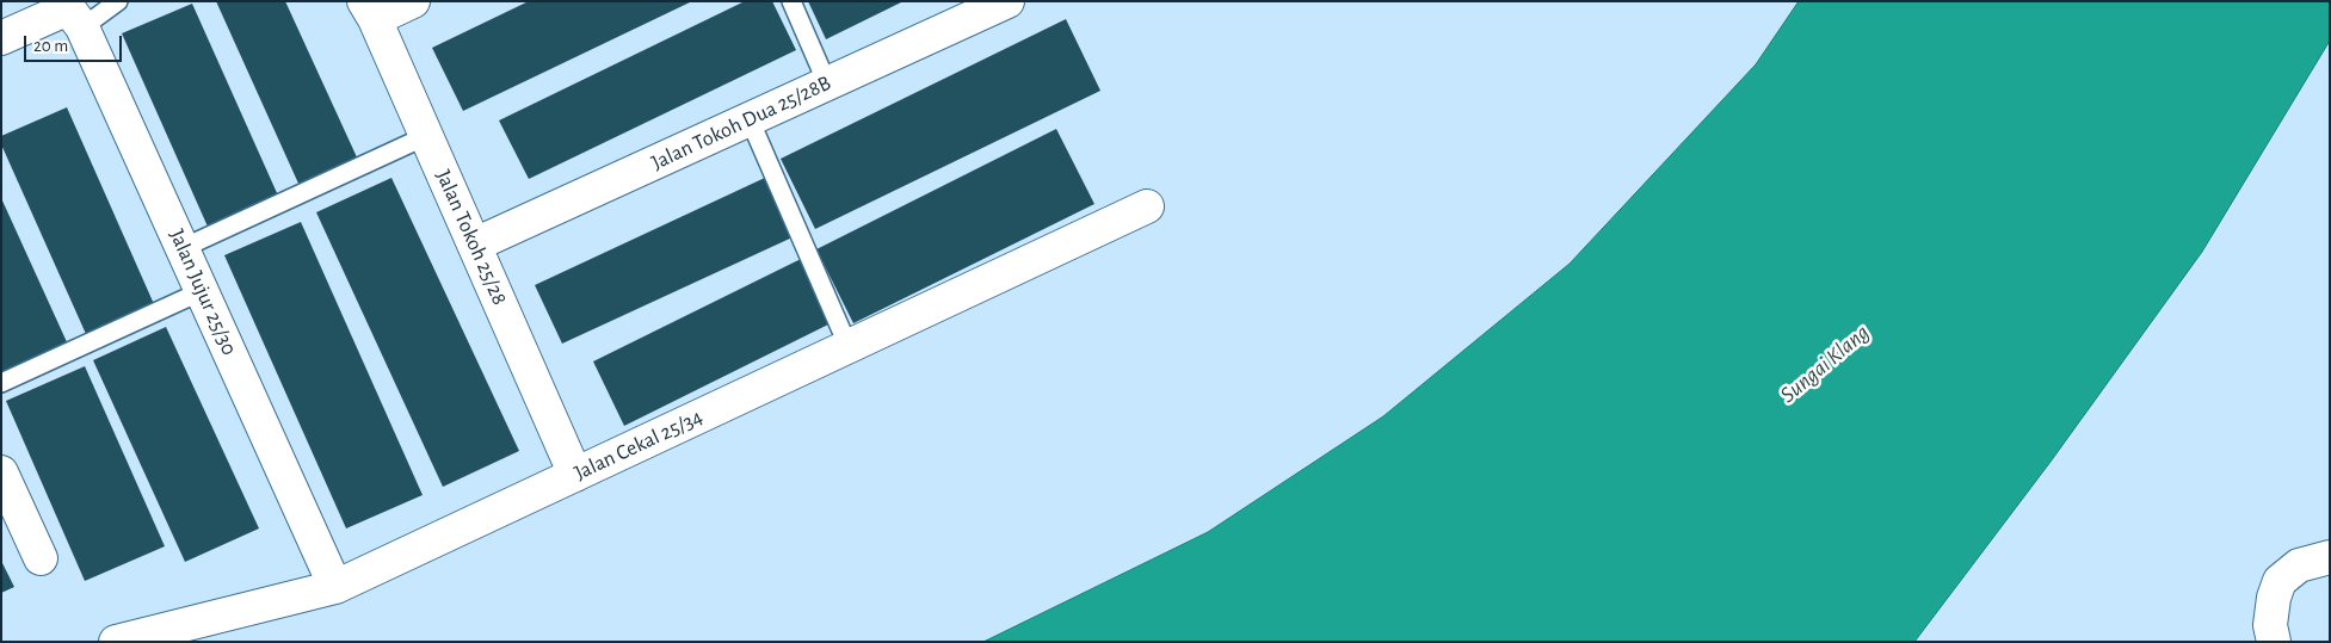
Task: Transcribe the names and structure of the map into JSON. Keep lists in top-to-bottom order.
{
  "streets": {
    "street": [
      "Jalan Tokoh Dua 25/28B",
      "Jalan Tokoh 25/28",
      "Jalan Jujur 25/30",
      "Jalan Cekal 25/34"
    ]
  },
  "crossings": [
    ["Jalan Tokoh Dua 25/28B", "Jalan Tokoh 25/28"],
    ["Jalan Tokoh 25/28", "Jalan Cekal 25/34"],
    ["Jalan Jujur 25/30", "Jalan Cekal 25/34"]
  ],
  "water": ["Sungai Klang"],
  "scale_bar": "20 m"
}
